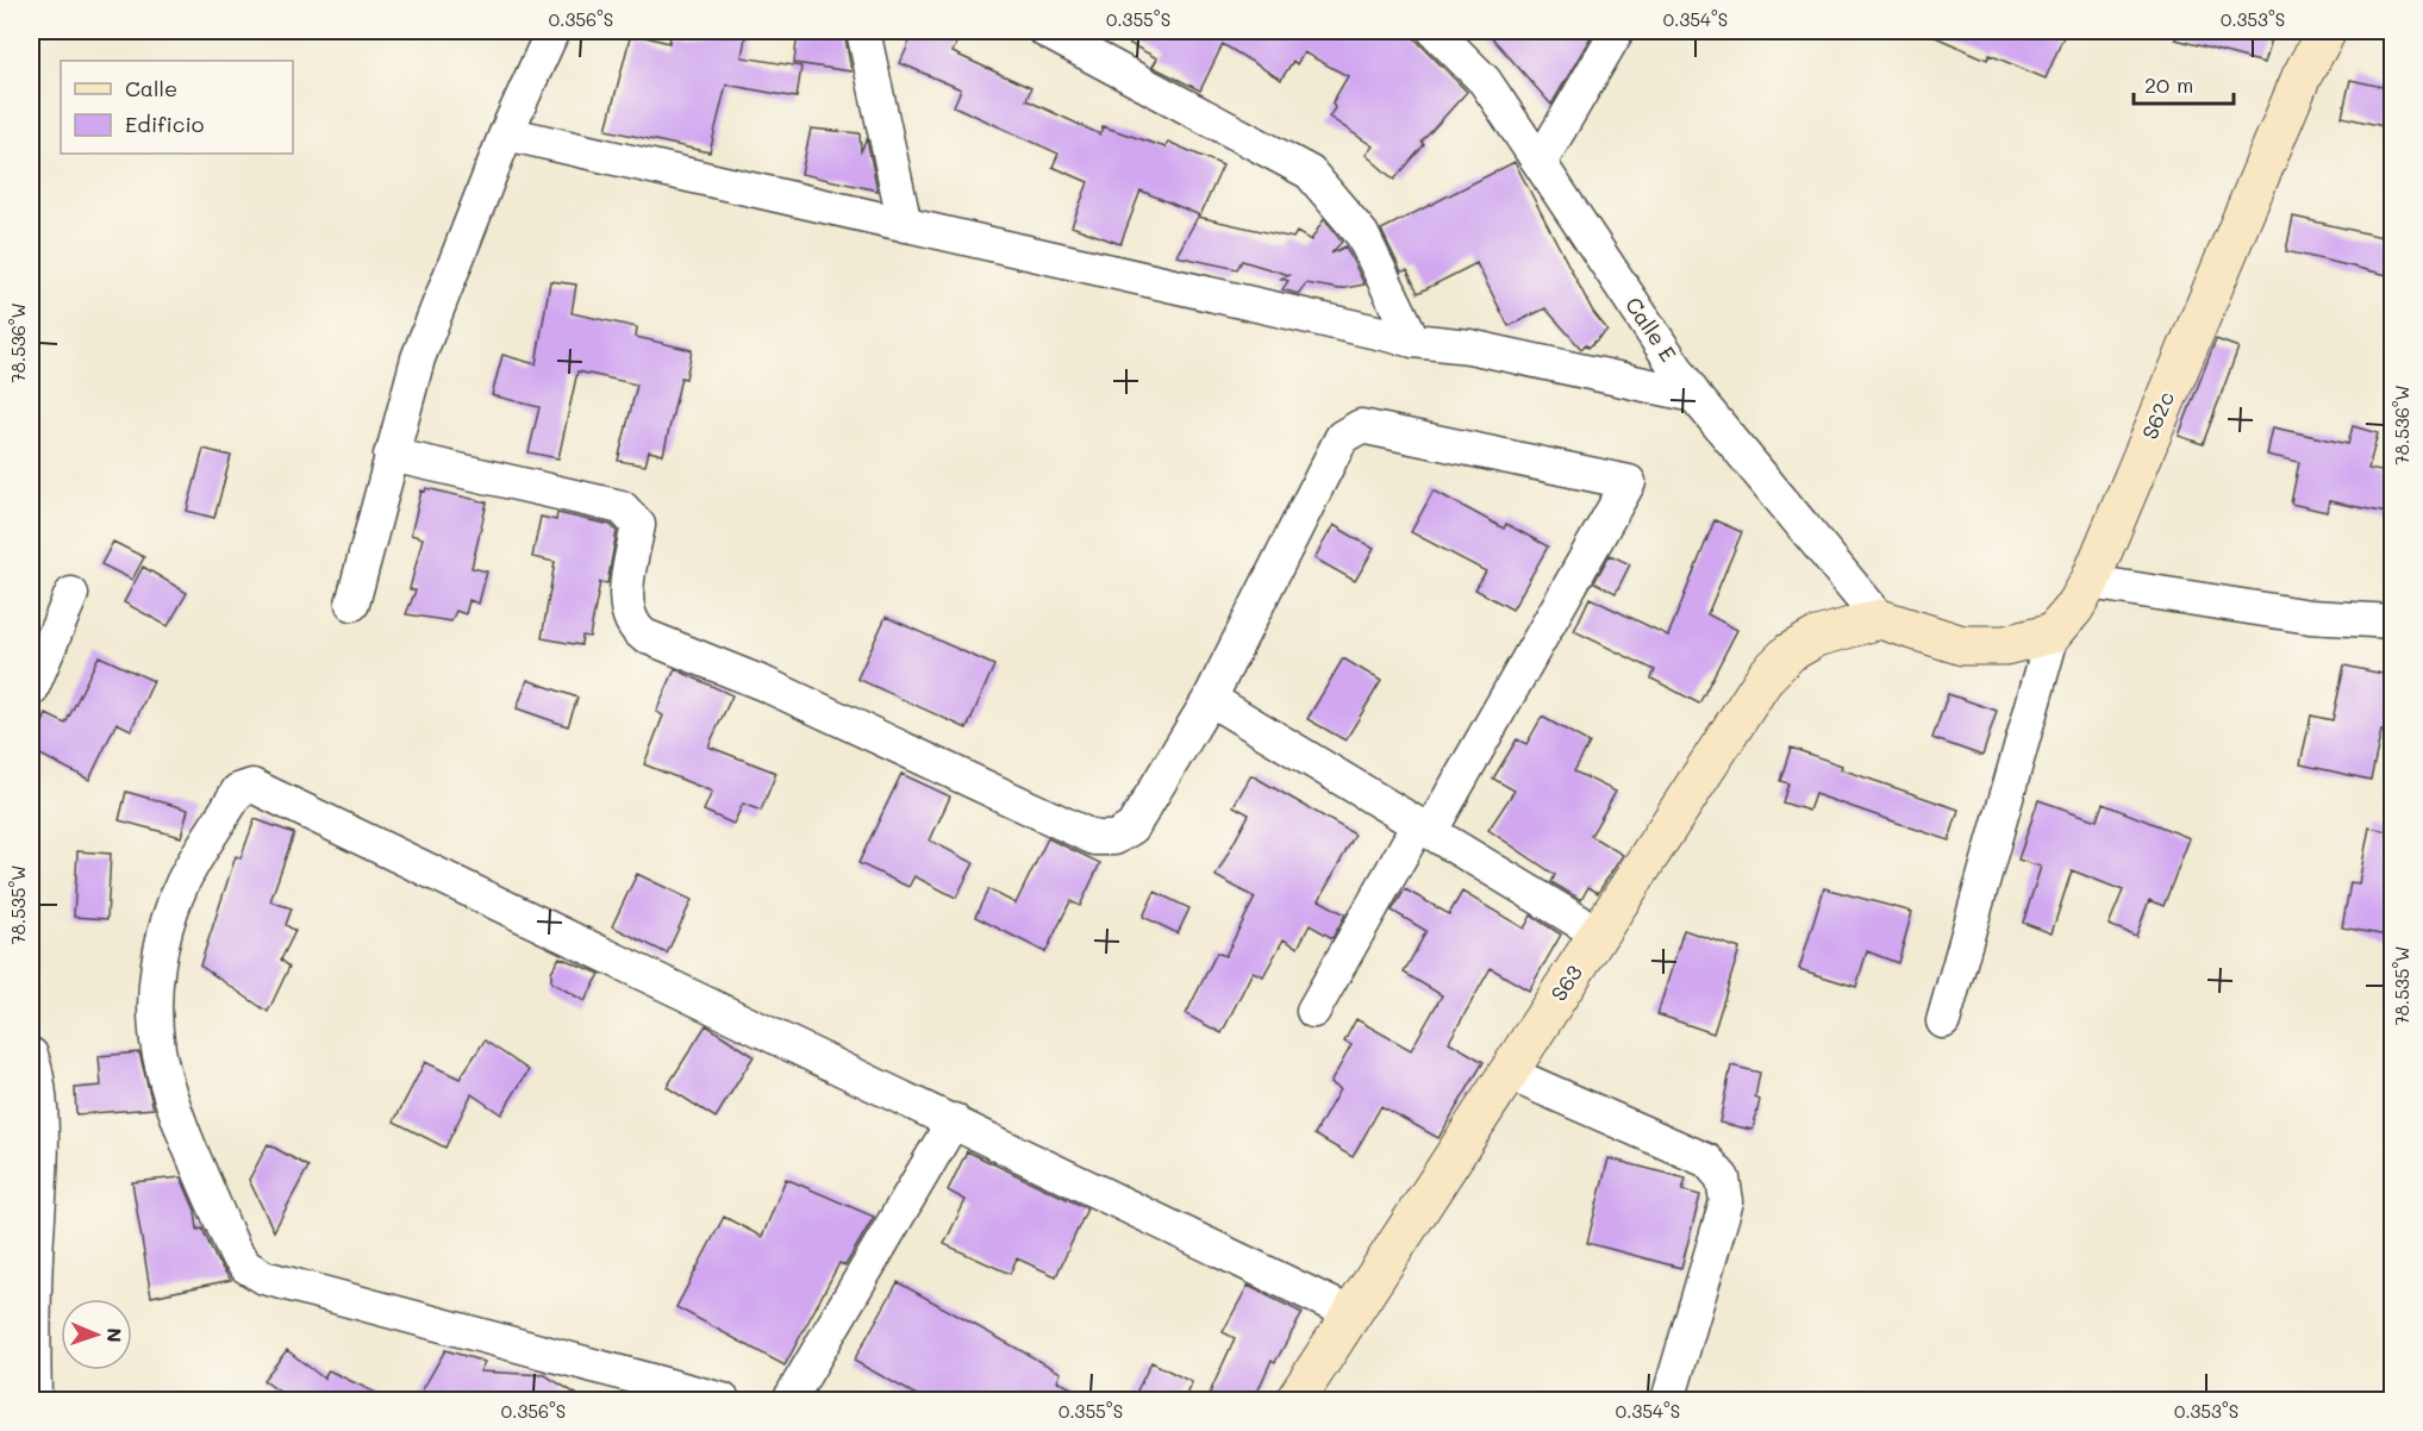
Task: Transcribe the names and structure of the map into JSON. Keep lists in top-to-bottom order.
{
  "streets": {
    "main road": ["S62c", "S63"],
    "street": ["Calle E"]
  },
  "crossings": [
    ["Calle E", "S63"]
  ],
  "legend": ["Calle", "Edificio"],
  "scale_bar": "20 m",
  "north": "right",
  "coordinates": [
    "0.356°S",
    "0.355°S",
    "0.354°S",
    "0.353°S",
    "78.536°W",
    "78.535°W"
  ]
}
